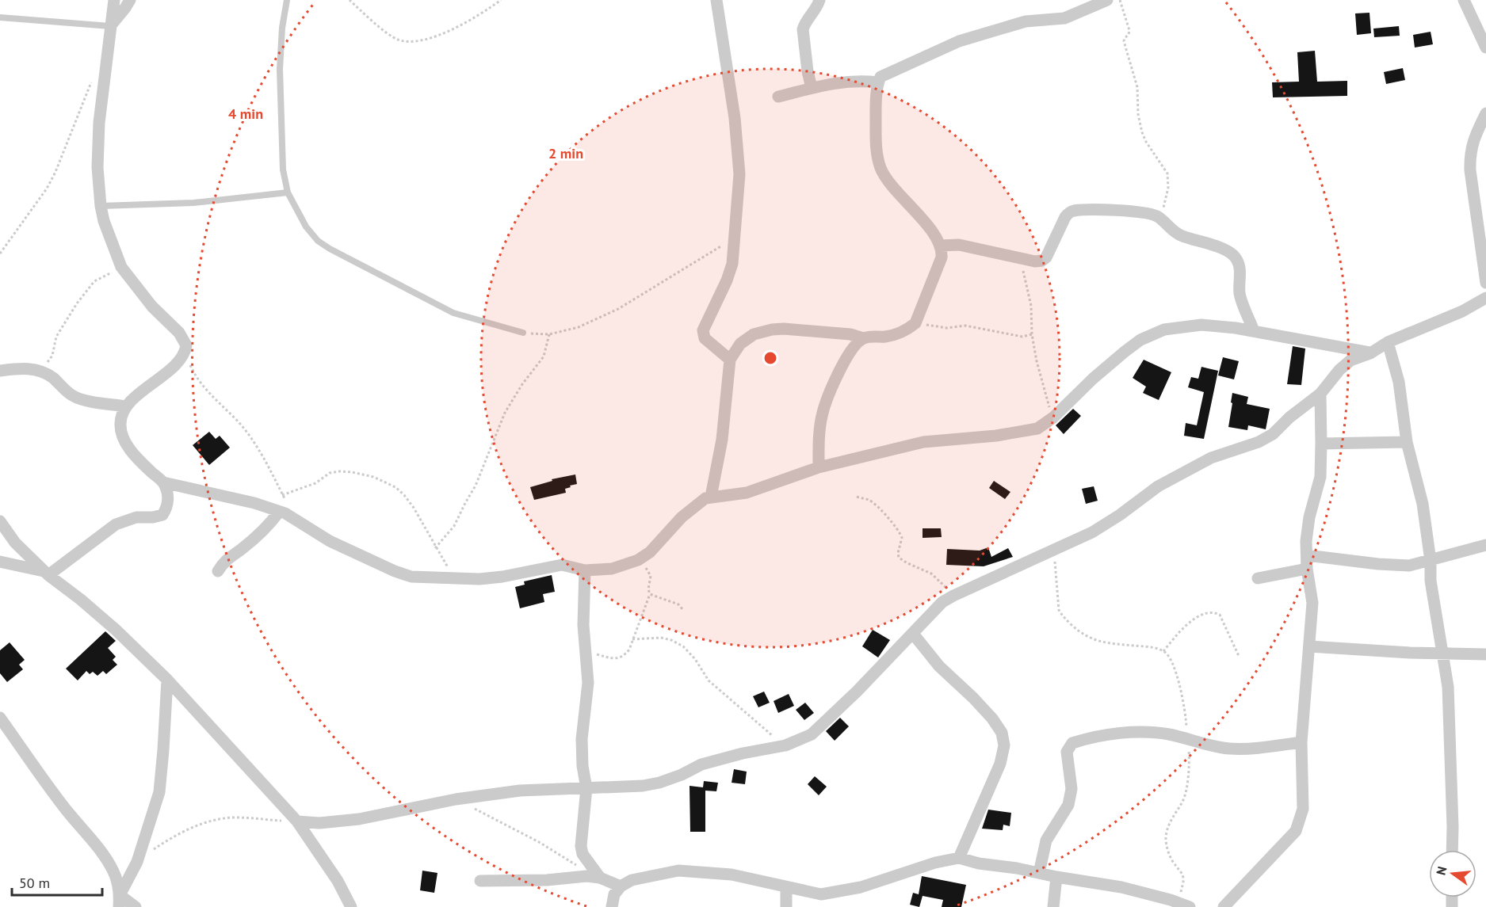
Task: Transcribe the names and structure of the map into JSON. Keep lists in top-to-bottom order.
{
  "scale_bar": "50 m",
  "north": "left",
  "rings": ["4 min", "2 min"]
}
